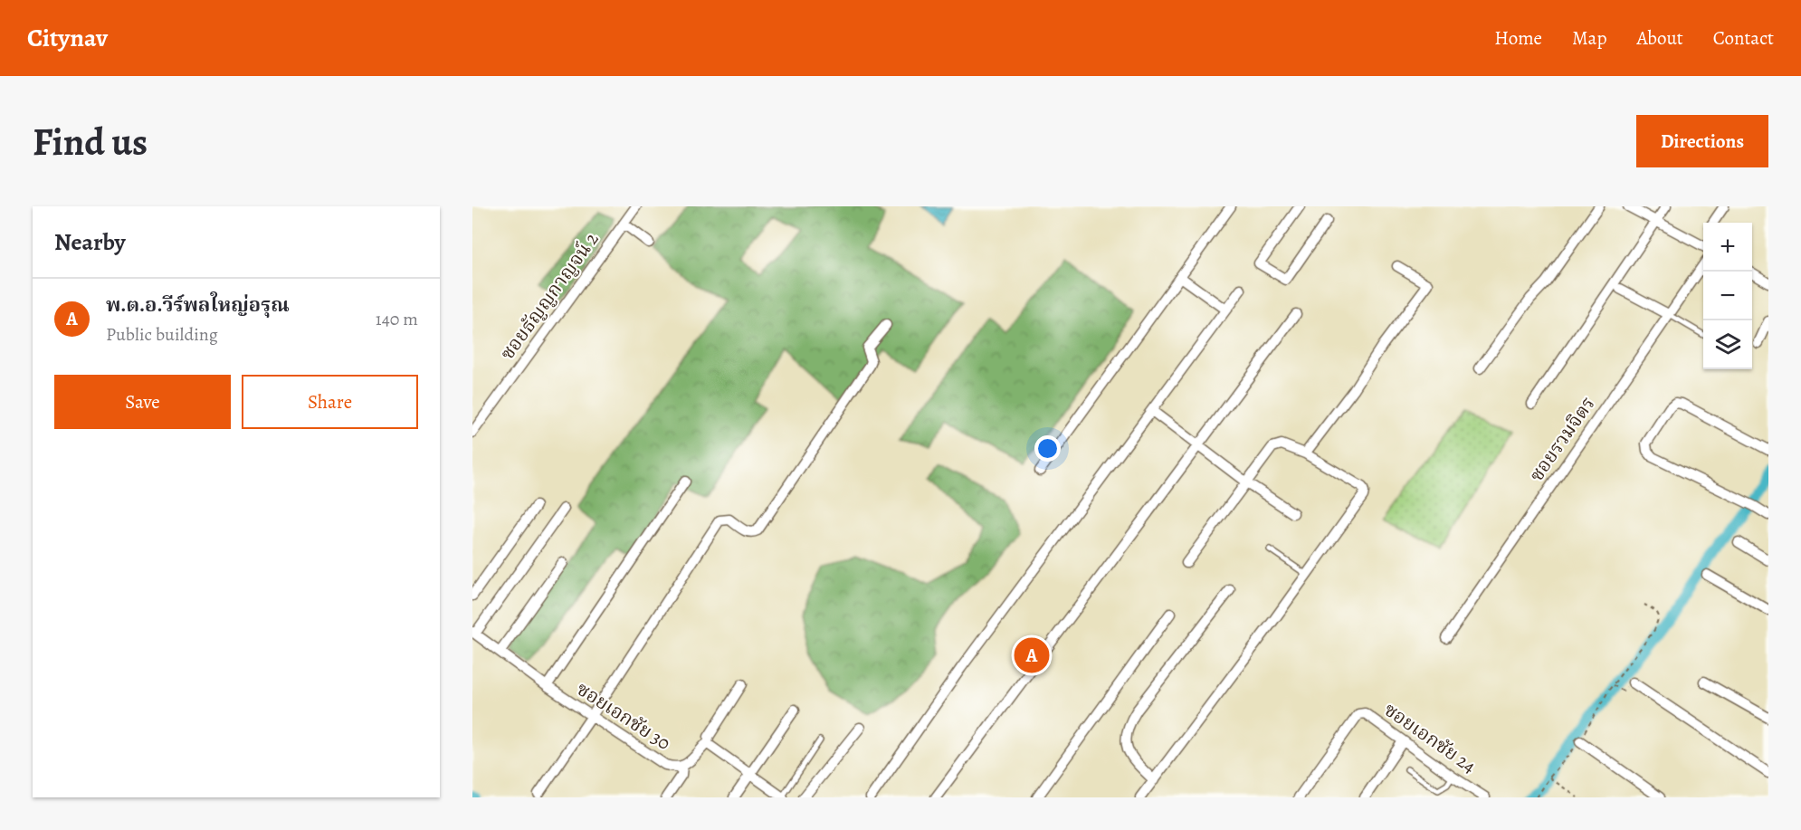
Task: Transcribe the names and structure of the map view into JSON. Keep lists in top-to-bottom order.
{
  "streets": {
    "street": [
      "ซอยธัญญกาญจน์ 2",
      "ซอยรวมจิตร",
      "ซอยเอกชัย 30",
      "ซอยเอกชัย 24"
    ]
  },
  "page": {
    "header": "Citynav",
    "nav": [
      "Home",
      "Map",
      "About",
      "Contact"
    ],
    "buttons": [
      "Directions",
      ["Save", "Share"]
    ],
    "title": "Find us",
    "heading": "Nearby",
    "map_buttons": ["+", "−"],
    "list": [
      {
        "mark": "A",
        "name": "พ.ต.อ.วีร์พลใหญ่อรุณ",
        "note": "Public building",
        "value": "140 m"
      }
    ],
    "pins": "A"
  }
}
